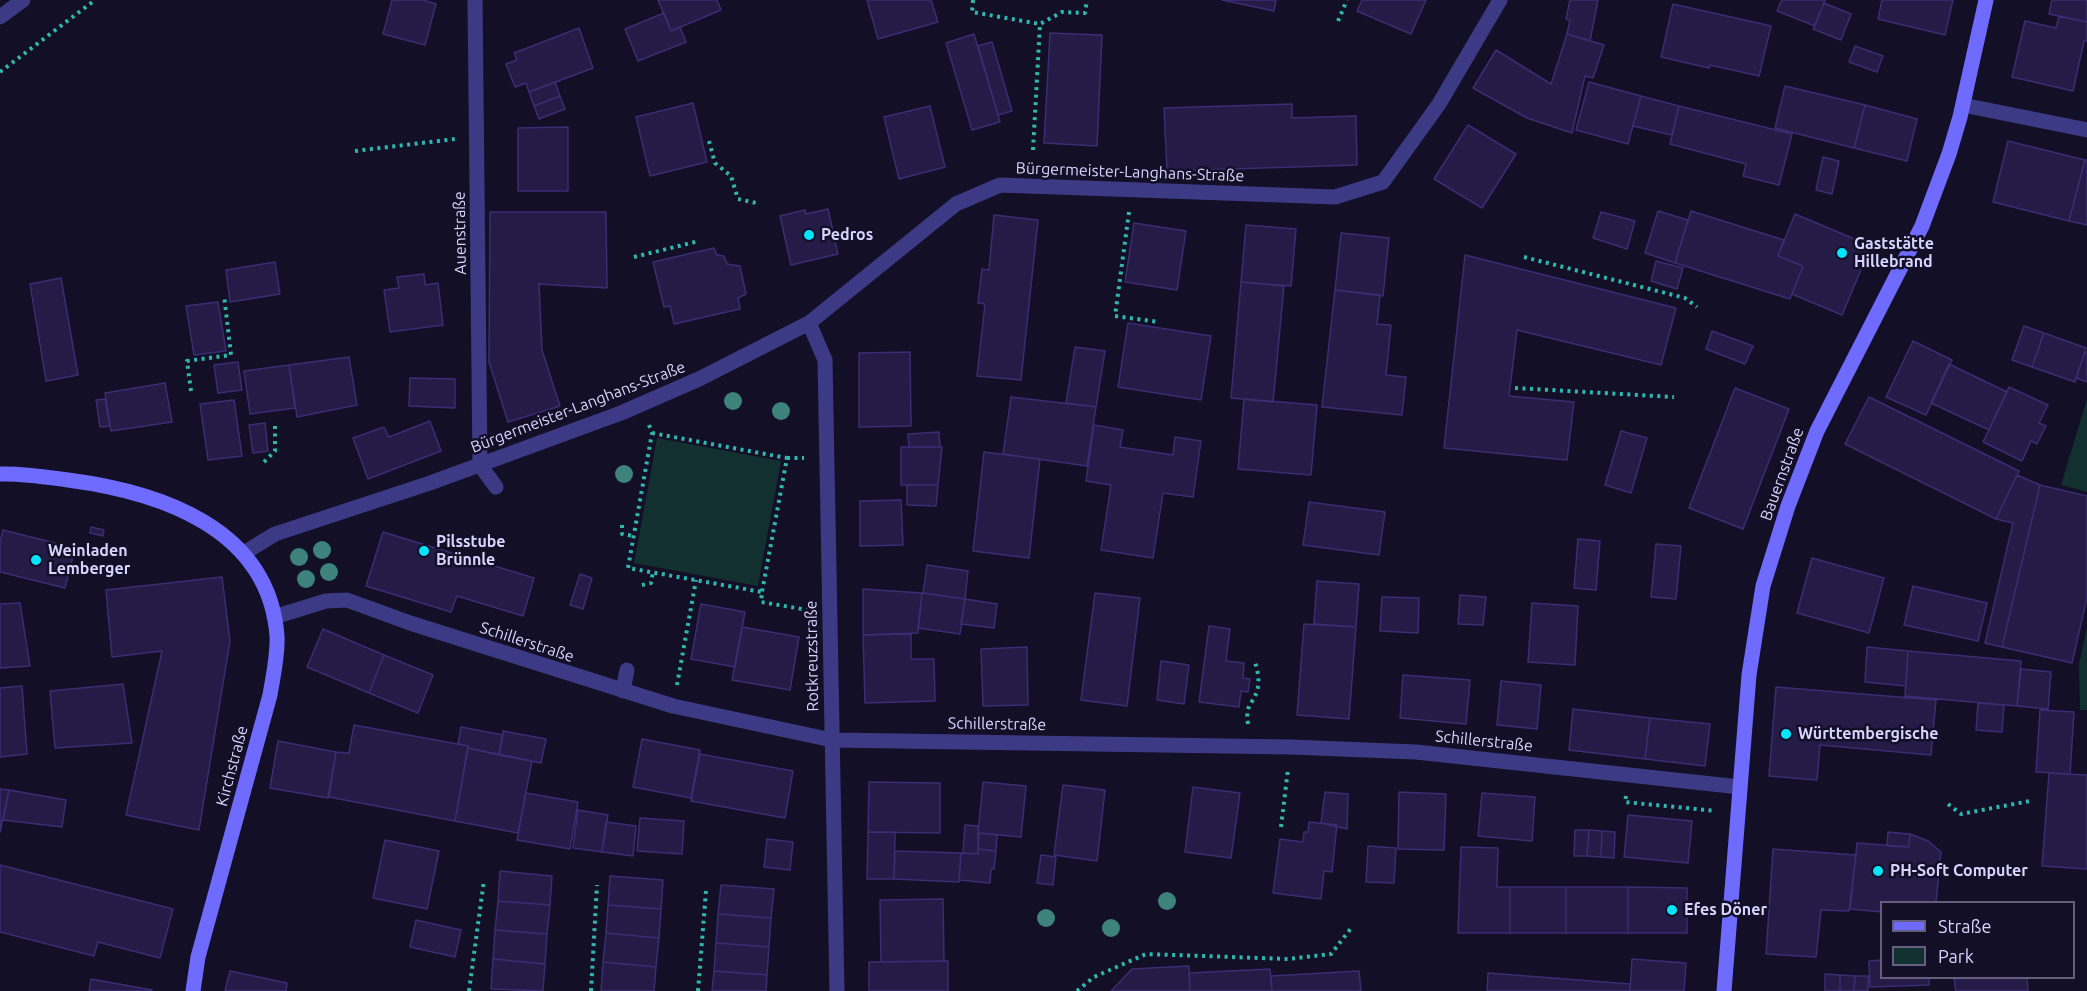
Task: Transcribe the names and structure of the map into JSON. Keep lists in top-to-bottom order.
{
  "streets": {
    "main road": ["Bauernstraße", "Kirchstraße"],
    "street": [
      "Bürgermeister-Langhans-Straße",
      "Auenstraße",
      "Schillerstraße",
      "Rotkreuzstraße"
    ]
  },
  "crossings": [
    ["Bürgermeister-Langhans-Straße", "Auenstraße"],
    ["Bürgermeister-Langhans-Straße", "Rotkreuzstraße"],
    ["Bürgermeister-Langhans-Straße", "Kirchstraße"],
    ["Bauernstraße", "Schillerstraße"],
    ["Schillerstraße", "Rotkreuzstraße"],
    ["Schillerstraße", "Kirchstraße"]
  ],
  "places": [
    "Pedros",
    "Gaststätte Hillebrand",
    "Pilsstube Brünnle",
    "Weinladen Lemberger",
    "Württembergische",
    "PH-Soft Computer",
    "Efes Döner"
  ],
  "legend": ["Straße", "Park"]
}
